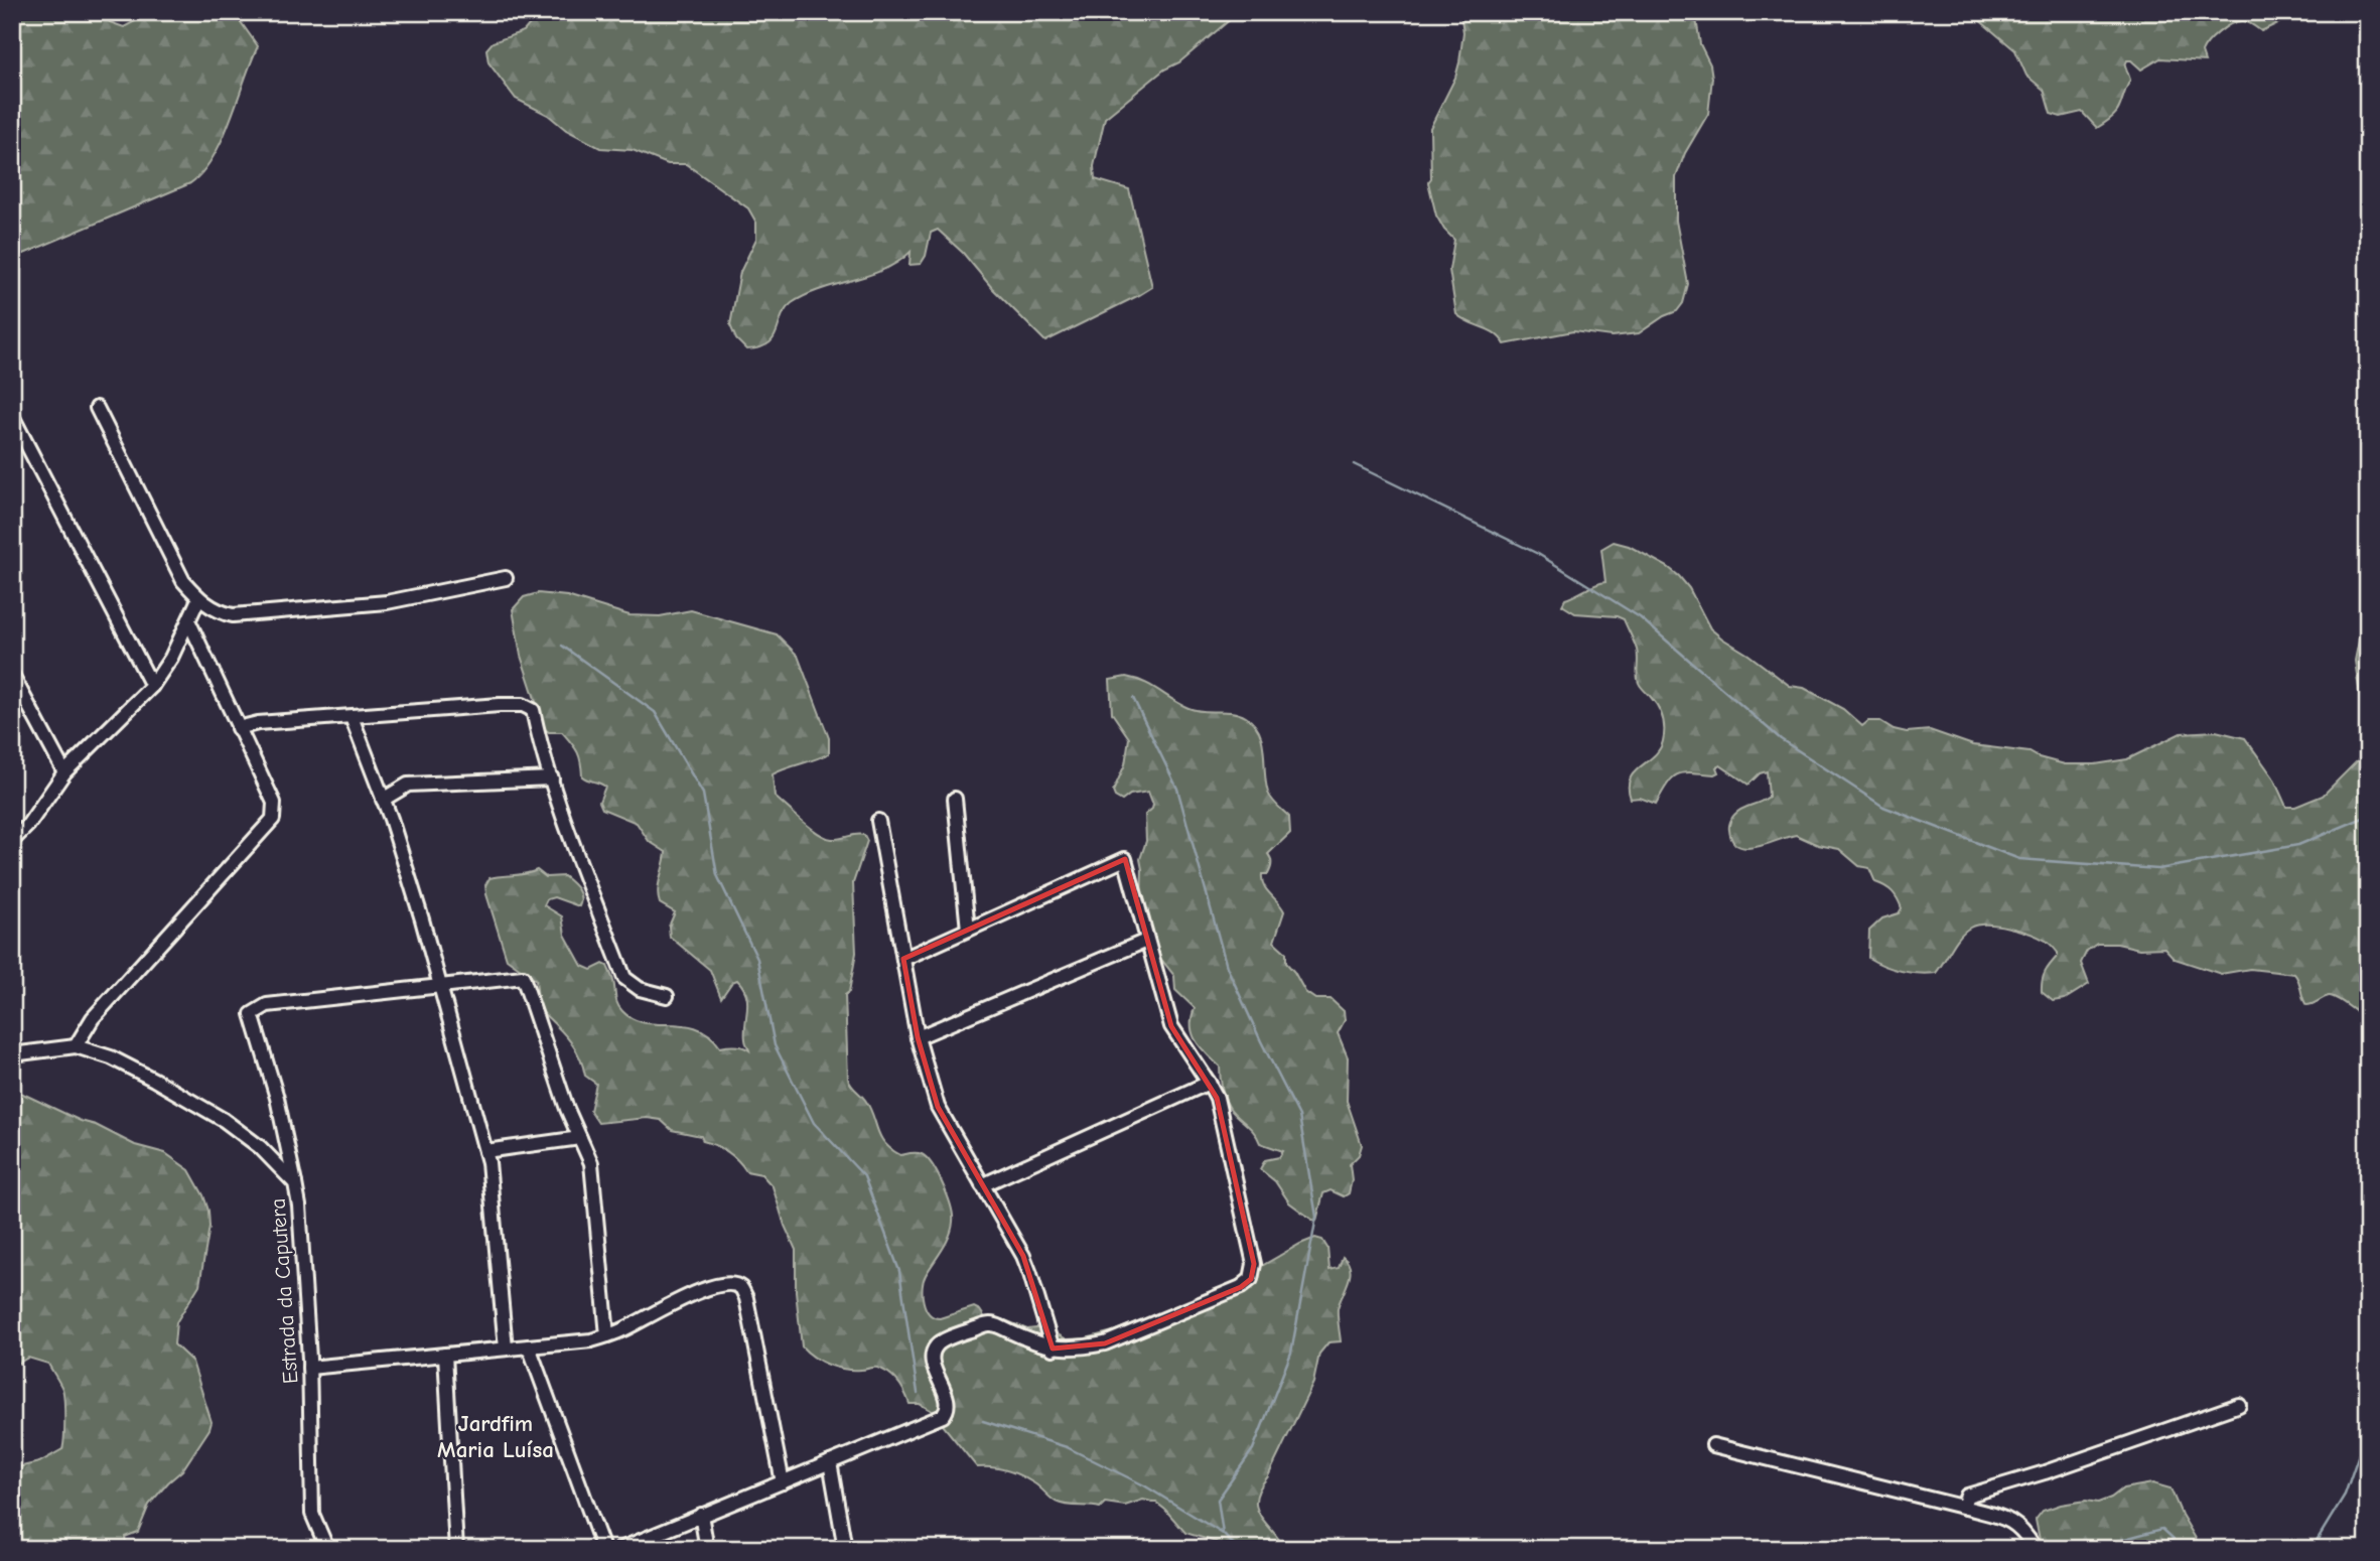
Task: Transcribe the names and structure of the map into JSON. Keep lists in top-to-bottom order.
{
  "streets": {
    "street": ["Estrada da Caputera"]
  },
  "districts": ["Jardfim Maria Luísa"]
}
